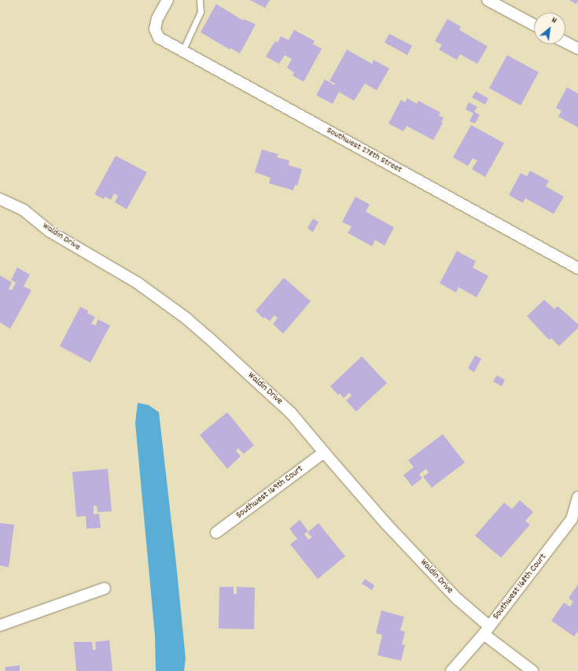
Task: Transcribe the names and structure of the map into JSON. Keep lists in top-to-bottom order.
{
  "streets": {
    "street": [
      "Southwest 278th Street",
      "Waldin Drive",
      "Southwest 169th Court",
      "Southwest 168th Court"
    ]
  },
  "crossings": [
    ["Waldin Drive", "Southwest 169th Court"],
    ["Waldin Drive", "Southwest 168th Court"]
  ],
  "north": "top right"
}
